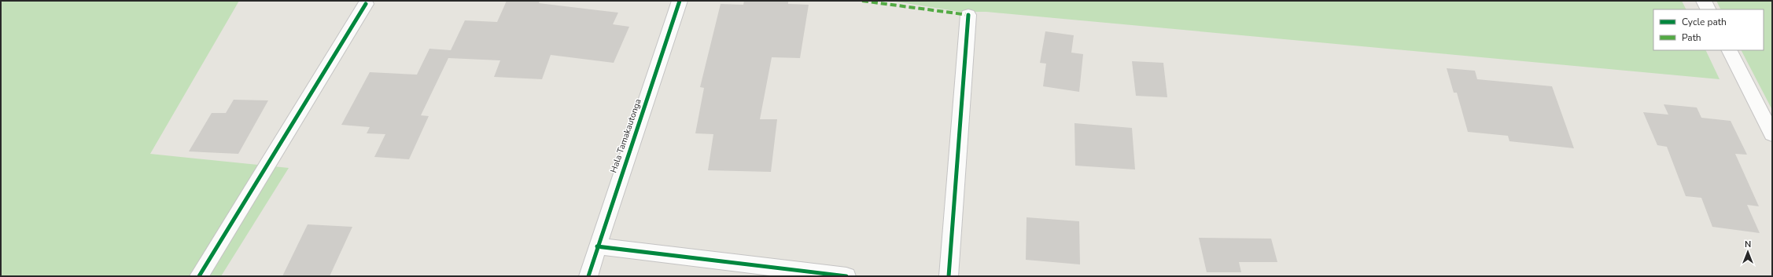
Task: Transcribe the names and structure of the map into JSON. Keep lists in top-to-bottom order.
{
  "streets": {
    "street": ["Hala Tamakautonga"]
  },
  "legend": ["Cycle path", "Path"],
  "north": "top"
}
